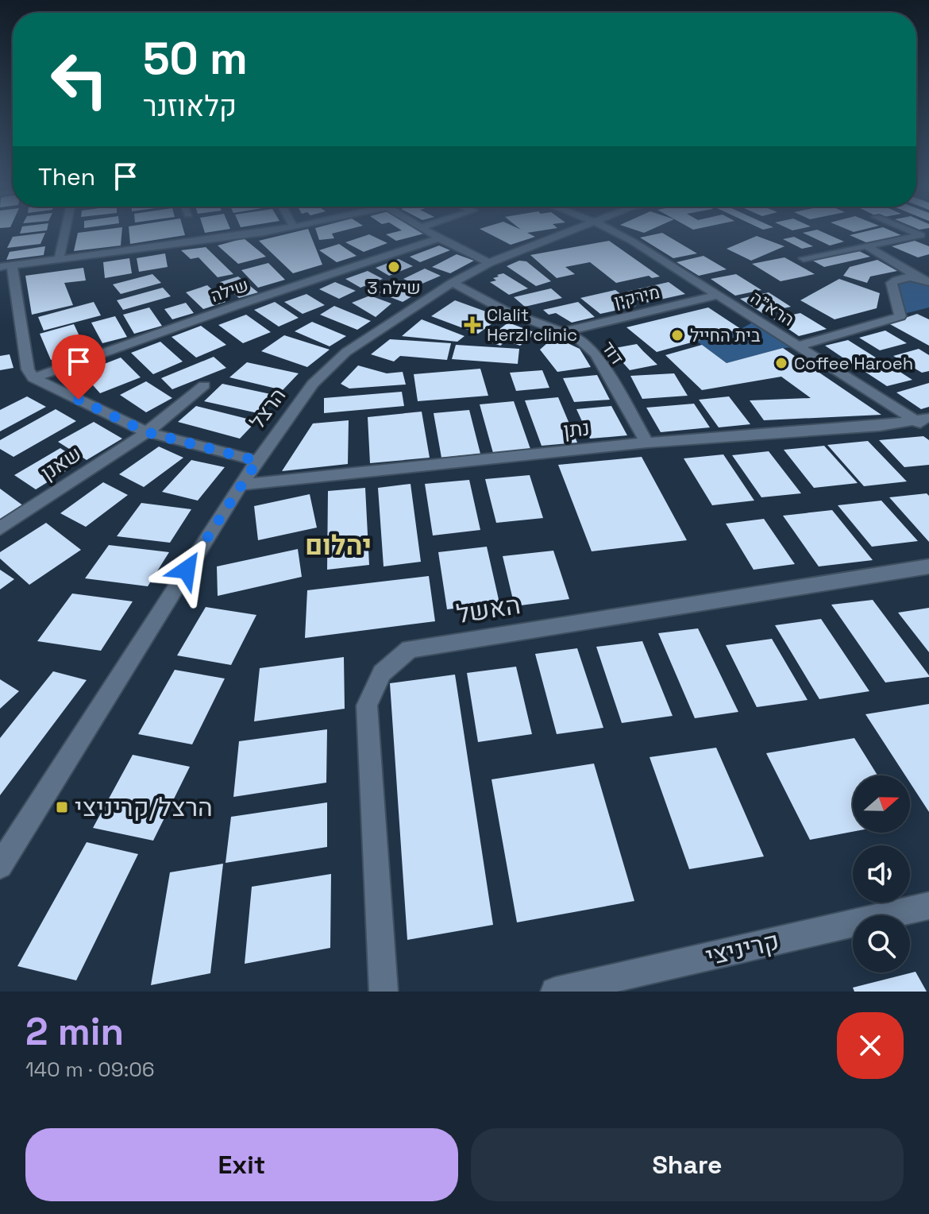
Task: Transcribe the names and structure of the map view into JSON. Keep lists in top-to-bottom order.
{
  "streets": {
    "street": [
      "שילה",
      "מירקין",
      "הרא\"ה",
      "דוד",
      "הרצל",
      "נתן",
      "שאנן",
      "האשל",
      "קריניצי"
    ]
  },
  "crossings": [
    ["מירקין", "הרא\"ה"],
    ["מירקין", "דוד"],
    ["הרא\"ה", "נתן"],
    ["דוד", "הרצל"],
    ["דוד", "נתן"],
    ["הרצל", "נתן"]
  ],
  "districts": ["יהלום"],
  "places": {
    "other": ["שילה 3", "בית החייל", "Coffee Haroeh"],
    "health": ["Clalit Herzl clinic"],
    "transit": ["הרצל/קריניצי"]
  },
  "north": "right",
  "page": {
    "turn": ["50 m", "קלאוזנר"],
    "then": "Then",
    "heading": ["2 min", "140 m · 09:06"],
    "buttons": ["Exit", "Share"]
  }
}
